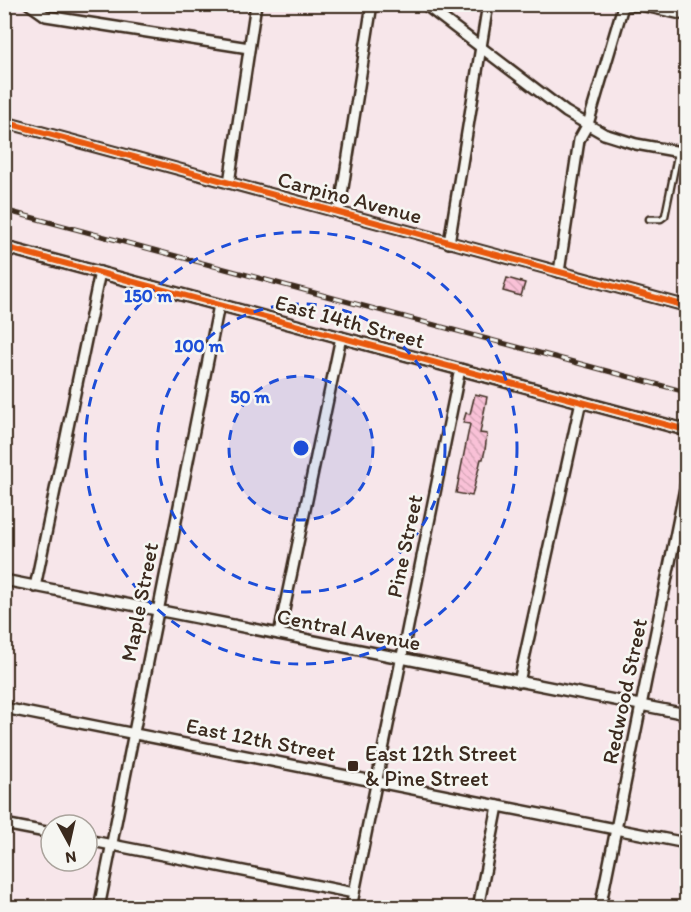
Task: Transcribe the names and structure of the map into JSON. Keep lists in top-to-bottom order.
{
  "streets": {
    "street": [
      "Carpino Avenue",
      "East 14th Street",
      "Pine Street",
      "Maple Street",
      "Central Avenue",
      "Redwood Street",
      "East 12th Street"
    ]
  },
  "crossings": [
    ["East 14th Street", "Pine Street"],
    ["East 14th Street", "Maple Street"],
    ["Pine Street", "Central Avenue"],
    ["Pine Street", "East 12th Street"],
    ["Maple Street", "Central Avenue"],
    ["Maple Street", "East 12th Street"],
    ["Central Avenue", "Redwood Street"],
    ["Redwood Street", "East 12th Street"]
  ],
  "places": {
    "transit": ["East 12th Street & Pine Street"]
  },
  "north": "bottom",
  "rings": ["150 m", "100 m", "50 m"]
}
